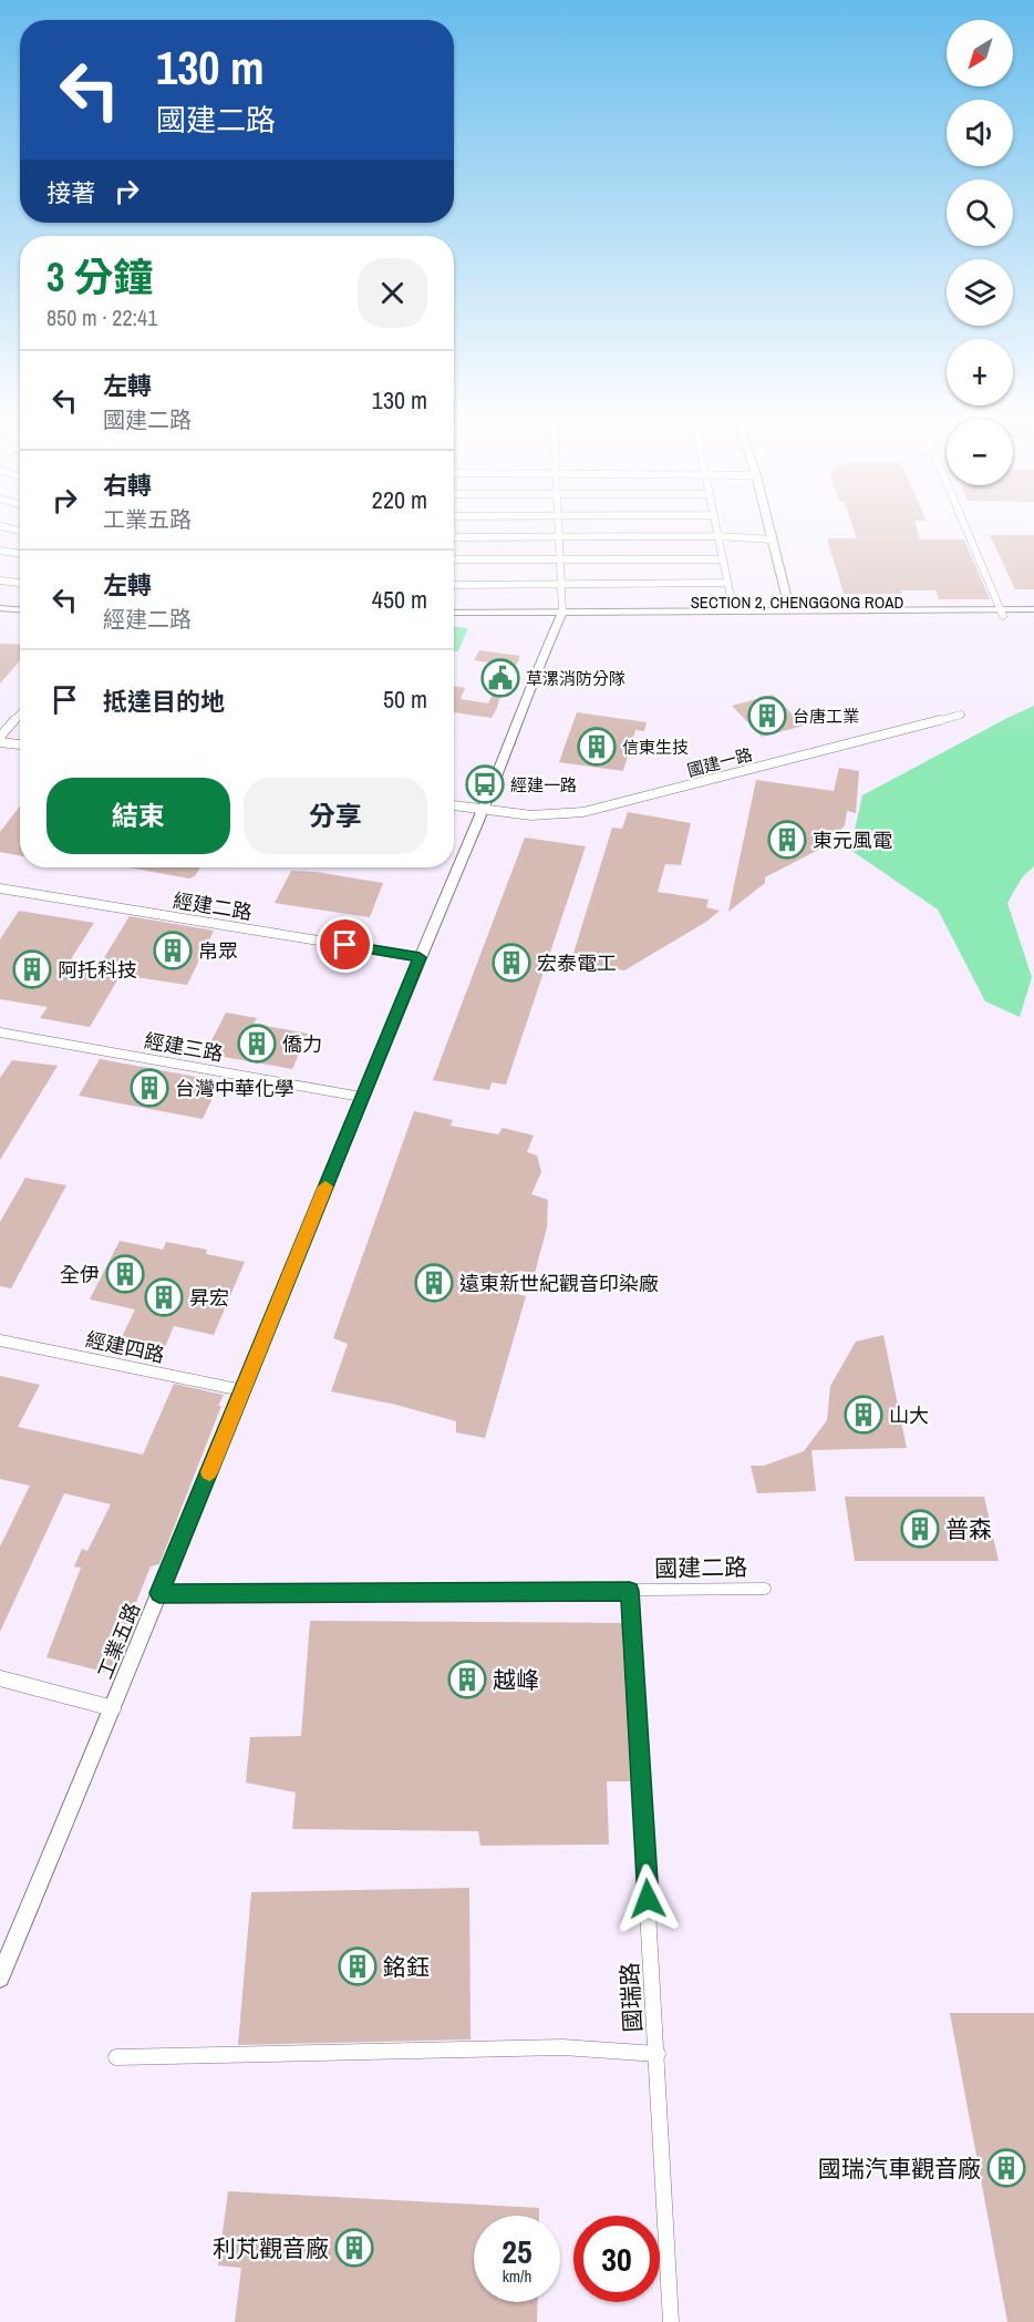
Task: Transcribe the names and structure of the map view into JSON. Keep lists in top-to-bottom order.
{
  "streets": {
    "street": [
      "SECTION 2, CHENGGONG ROAD",
      "國建一路",
      "經建二路",
      "經建三路",
      "經建四路",
      "國建二路",
      "工業五路",
      "國瑞路"
    ]
  },
  "crossings": [
    ["SECTION 2, CHENGGONG ROAD", "工業五路"],
    ["國建一路", "工業五路"],
    ["經建二路", "工業五路"],
    ["經建三路", "工業五路"],
    ["經建四路", "工業五路"],
    ["國建二路", "工業五路"],
    ["國建二路", "國瑞路"]
  ],
  "places": {
    "public building": ["草漯消防分隊"],
    "building": [
      "台唐工業",
      "信東生技",
      "東元風電",
      "帛眾",
      "宏泰電工",
      "阿托科技",
      "僑力",
      "台灣中華化學",
      "全伊",
      "遠東新世紀觀音印染廠",
      "昇宏",
      "山大",
      "普森",
      "越峰",
      "銘鈺",
      "國瑞汽車觀音廠",
      "利芃觀音廠"
    ],
    "bus stop": ["經建一路"]
  },
  "north": "bottom left",
  "page": {
    "map_buttons": ["+", "−"],
    "turn": ["130 m", "國建二路"],
    "then": "接著",
    "heading": ["3 分鐘", "850 m · 22:41"],
    "list": [
      {
        "name": "左轉",
        "note": "國建二路",
        "value": "130 m"
      },
      {
        "name": "右轉",
        "note": "工業五路",
        "value": "220 m"
      },
      {
        "name": "左轉",
        "note": "經建二路",
        "value": "450 m"
      },
      {
        "name": "抵達目的地",
        "value": "50 m"
      }
    ],
    "buttons": ["結束", "分享"],
    "speed": "25 km/h",
    "limit": "30"
  }
}
